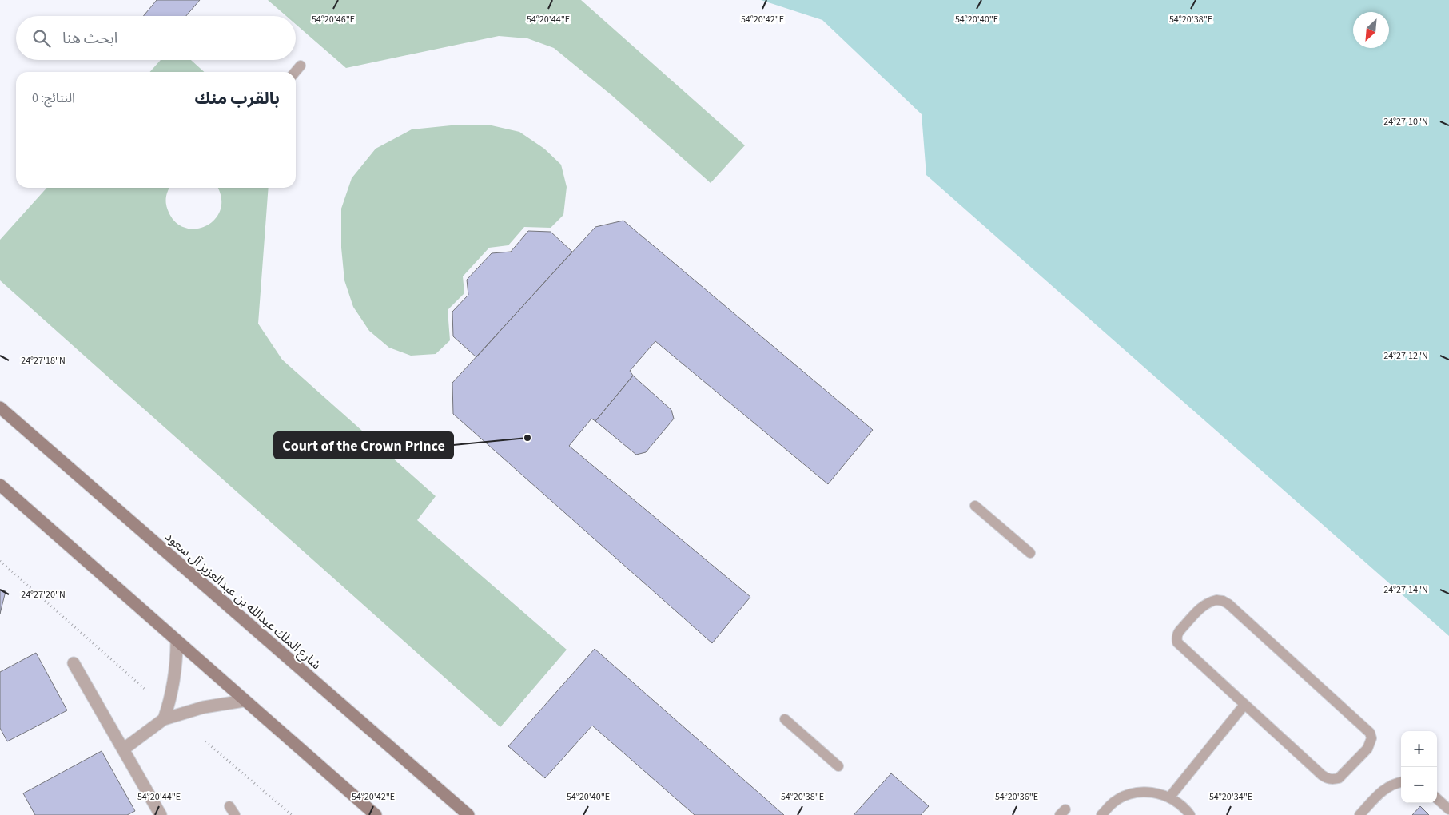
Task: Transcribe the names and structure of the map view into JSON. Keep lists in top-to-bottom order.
{
  "streets": {
    "main road": ["شارع الملك عبدالله بن عبدالعزيز آل سعود"]
  },
  "places": ["Court of the Crown Prince"],
  "north": "bottom left",
  "page": {
    "search": "ابحث هنا",
    "heading": ["بالقرب منك", "النتائج: 0"],
    "map_buttons": ["+", "−"]
  },
  "coordinates": [
    "54°20'46\"E",
    "54°20'44\"E",
    "54°20'42\"E",
    "54°20'40\"E",
    "54°20'38\"E",
    "24°27'10\"N",
    "24°27'12\"N",
    "24°27'18\"N",
    "24°27'14\"N",
    "24°27'20\"N",
    "54°20'36\"E",
    "54°20'34\"E"
  ]
}
